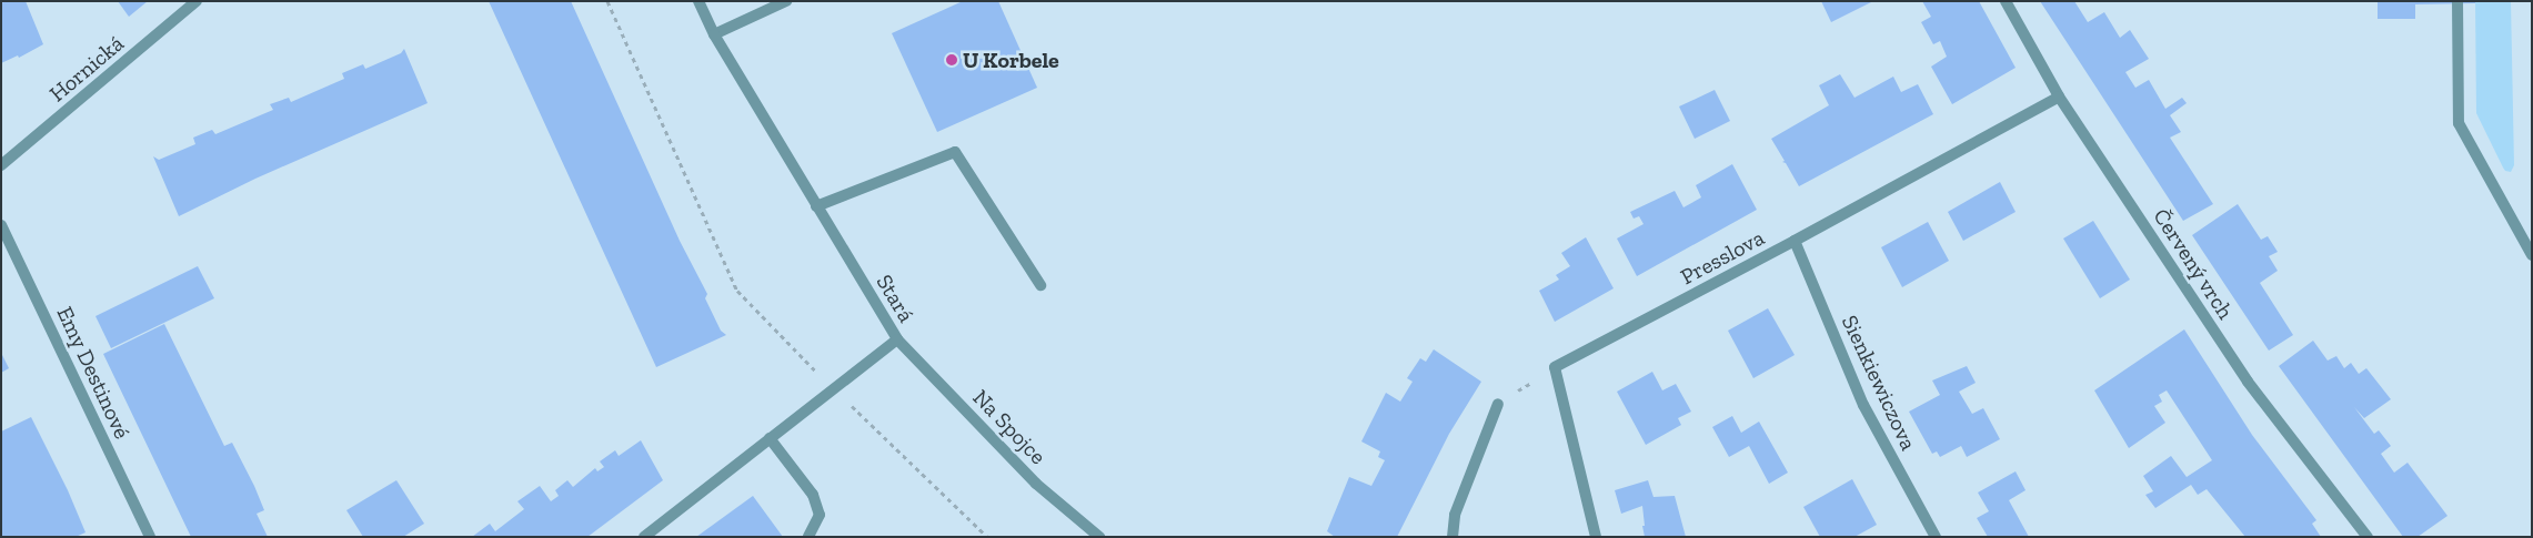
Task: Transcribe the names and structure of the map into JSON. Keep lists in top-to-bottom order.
{
  "streets": {
    "street": [
      "Hornická",
      "Presslova",
      "Červený vrch",
      "Stará",
      "Emy Destinové",
      "Sienkiewiczova",
      "Na Spojce"
    ]
  },
  "crossings": [
    ["Presslova", "Červený vrch"],
    ["Presslova", "Sienkiewiczova"],
    ["Stará", "Na Spojce"]
  ],
  "places": ["U Korbele"]
}
